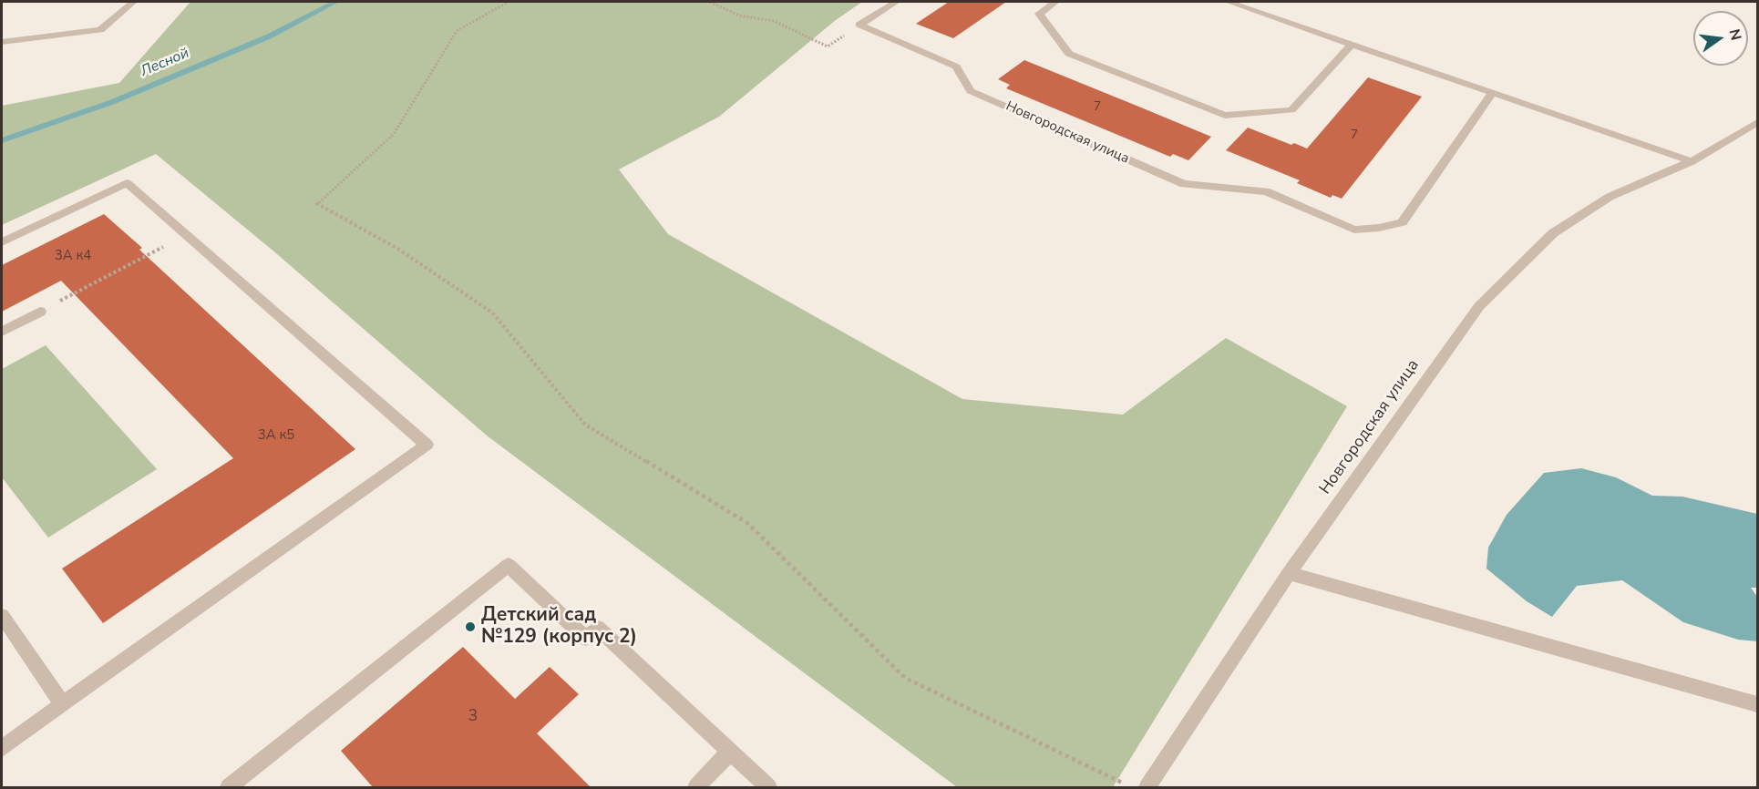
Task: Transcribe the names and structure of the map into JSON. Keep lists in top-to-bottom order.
{
  "streets": {
    "street": ["Новгородская улица"]
  },
  "water": ["Лесной"],
  "places": ["Детский сад №129 (корпус 2)"],
  "house_numbers": [
    "7",
    "7",
    "3А к4",
    "3А к5",
    "3"
  ],
  "north": "right"
}
